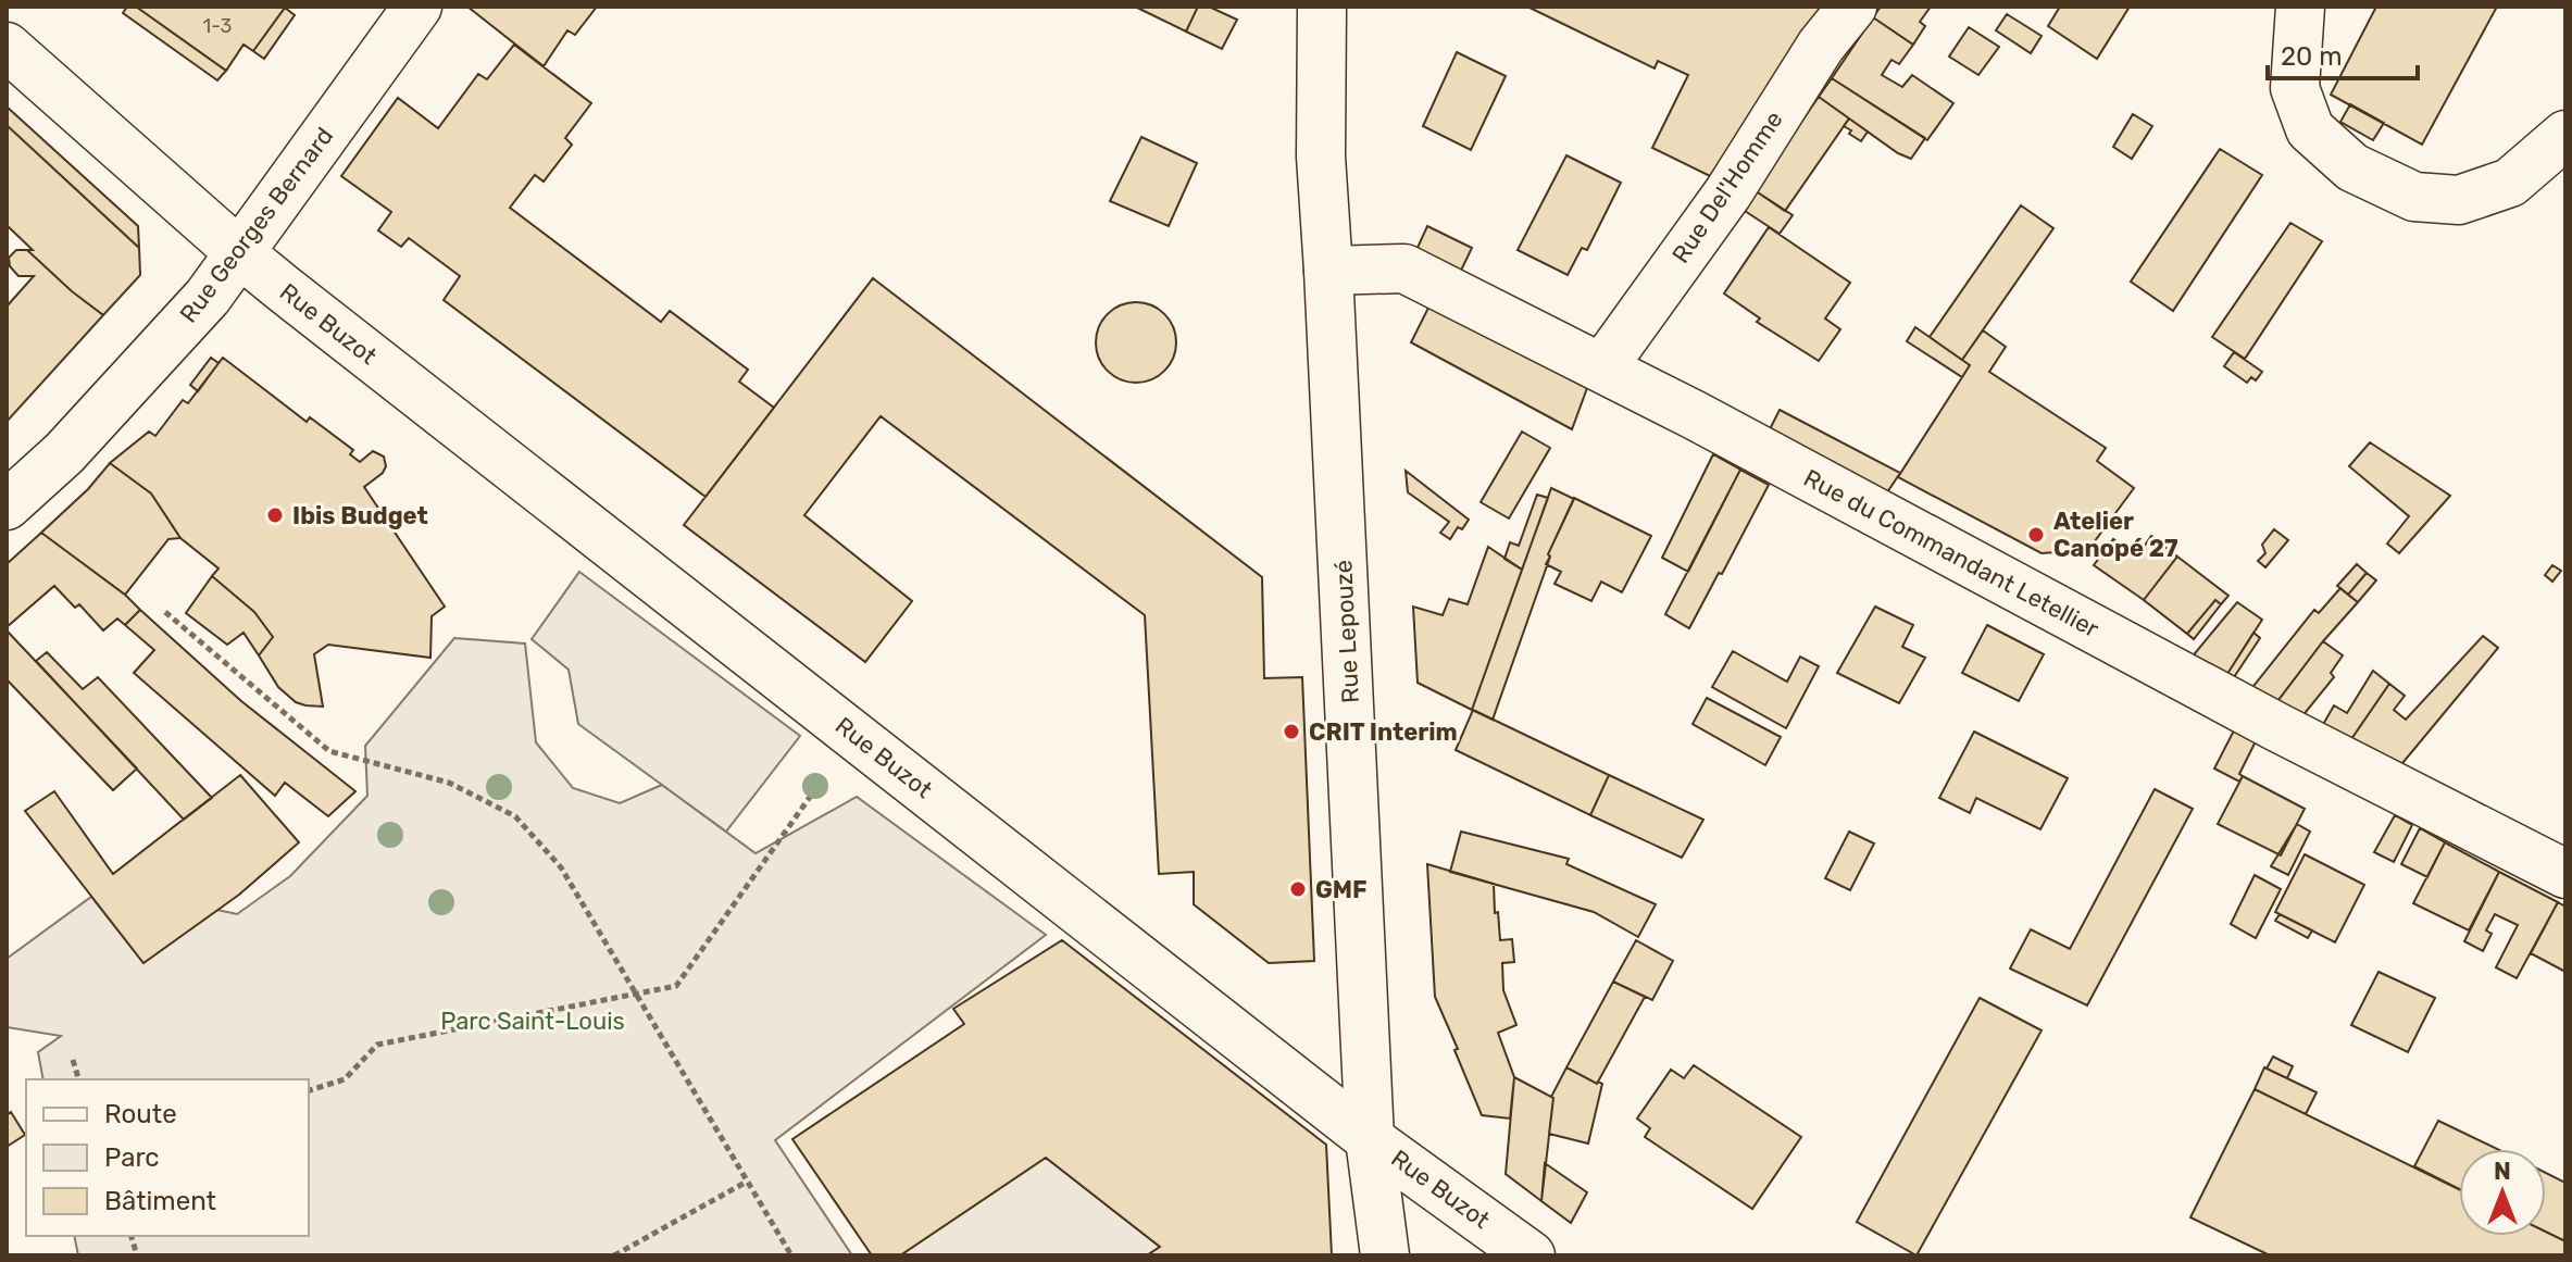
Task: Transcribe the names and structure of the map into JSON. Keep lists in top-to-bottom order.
{
  "streets": {
    "street": [
      "Rue Del'Homme",
      "Rue Georges Bernard",
      "Rue Buzot",
      "Rue du Commandant Letellier",
      "Rue Lepouzé"
    ]
  },
  "crossings": [
    ["Rue Del'Homme", "Rue du Commandant Letellier"],
    ["Rue Georges Bernard", "Rue Buzot"],
    ["Rue Buzot", "Rue Lepouzé"],
    ["Rue du Commandant Letellier", "Rue Lepouzé"]
  ],
  "parks": ["Parc Saint-Louis"],
  "places": [
    "Ibis Budget",
    "Atelier Canopé 27",
    "CRIT Interim",
    "GMF"
  ],
  "house_numbers": ["1-3"],
  "legend": ["Route", "Parc", "Bâtiment"],
  "scale_bar": "20 m",
  "north": "top"
}
